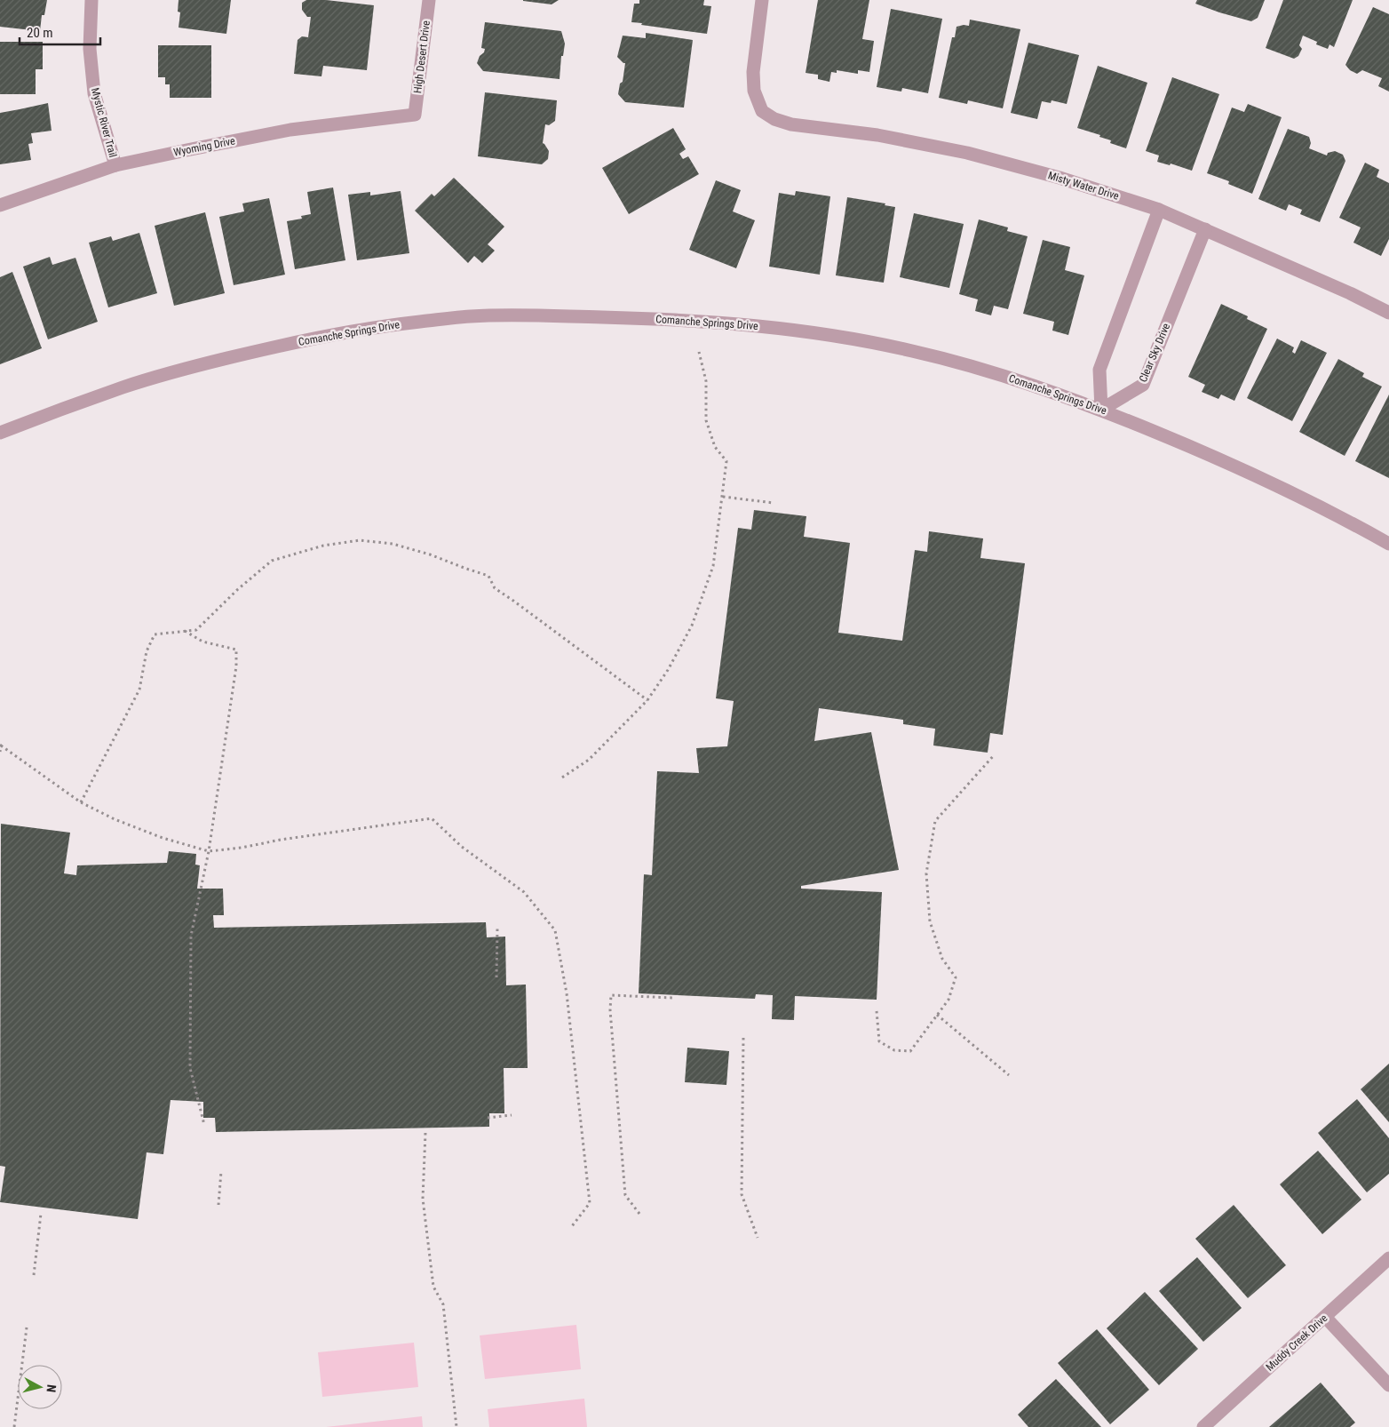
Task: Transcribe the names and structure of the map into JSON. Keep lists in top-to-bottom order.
{
  "streets": {
    "street": [
      "High Desert Drive",
      "Mystic River Trail",
      "Wyoming Drive",
      "Misty Water Drive",
      "Comanche Springs Drive",
      "Clear Sky Drive",
      "Muddy Creek Drive"
    ]
  },
  "crossings": [
    ["High Desert Drive", "Wyoming Drive"],
    ["Mystic River Trail", "Wyoming Drive"],
    ["Misty Water Drive", "Clear Sky Drive"],
    ["Comanche Springs Drive", "Clear Sky Drive"]
  ],
  "scale_bar": "20 m",
  "north": "right"
}
